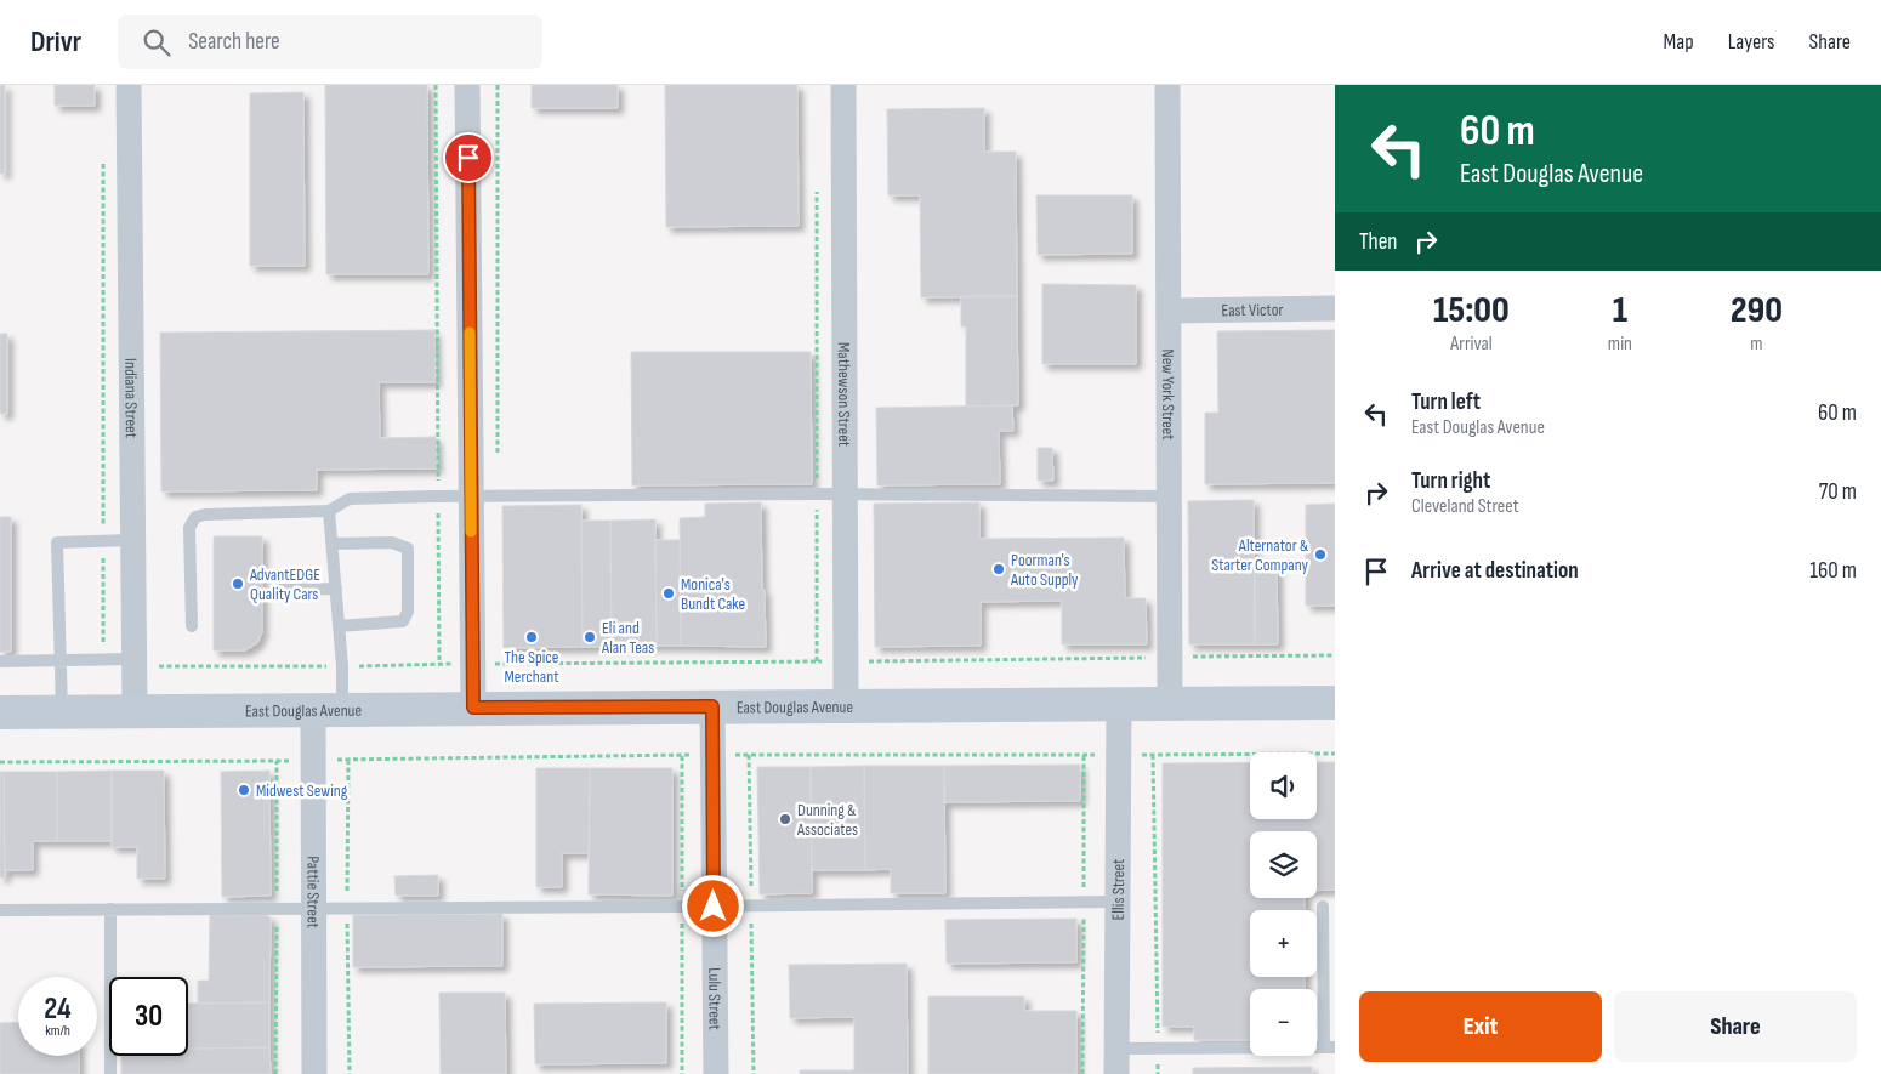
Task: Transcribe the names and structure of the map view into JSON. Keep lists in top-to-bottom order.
{
  "streets": {
    "main road": ["East Douglas Avenue"],
    "street": [
      "East Victor",
      "Mathewson Street",
      "New York Street",
      "Indiana Street",
      "Ellis Street",
      "Pattie Street",
      "Lulu Street"
    ]
  },
  "crossings": [
    ["East Victor", "New York Street"],
    ["Mathewson Street", "East Douglas Avenue"],
    ["New York Street", "East Douglas Avenue"],
    ["Indiana Street", "East Douglas Avenue"],
    ["East Douglas Avenue", "Ellis Street"],
    ["East Douglas Avenue", "Pattie Street"],
    ["East Douglas Avenue", "Lulu Street"]
  ],
  "places": [
    "Alternator & Starter Company",
    "Poorman's Auto Supply",
    "AdvantEDGE Quality Cars",
    "Monica's Bundt Cake",
    "The Spice Merchant",
    "Eli and Alan Teas",
    "Midwest Sewing",
    "Dunning & Associates"
  ],
  "page": {
    "header": "Drivr",
    "search": "Search here",
    "nav": ["Map", "Layers", "Share"],
    "turn": ["60 m", "East Douglas Avenue"],
    "then": "Then",
    "eta": [
      "15:00",
      "Arrival",
      "1",
      "min",
      "290",
      "m"
    ],
    "list": [
      {
        "name": "Turn left",
        "note": "East Douglas Avenue",
        "value": "60 m"
      },
      {
        "name": "Turn right",
        "note": "Cleveland Street",
        "value": "70 m"
      },
      {
        "name": "Arrive at destination",
        "value": "160 m"
      }
    ],
    "map_buttons": ["+", "−"],
    "speed": "24 km/h",
    "limit": "30",
    "buttons": ["Exit", "Share"]
  }
}
